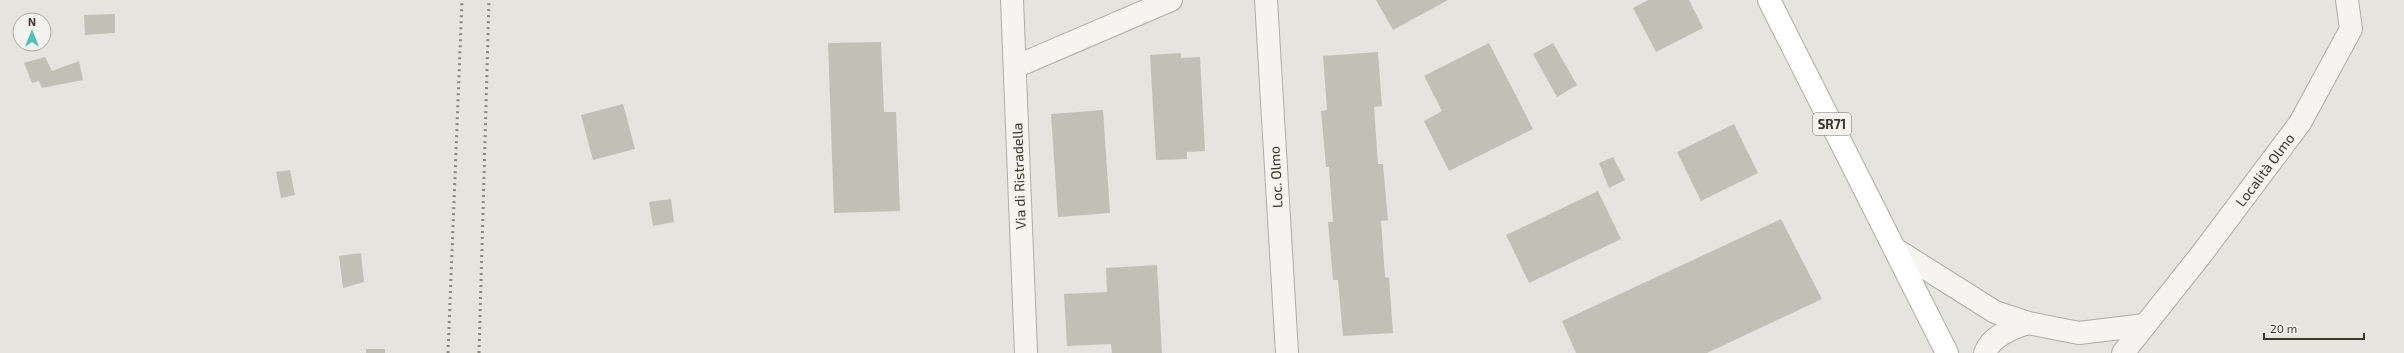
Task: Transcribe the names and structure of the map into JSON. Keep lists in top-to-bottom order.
{
  "streets": {
    "main road": ["SR71"],
    "street": ["Località Olmo", "Via di Ristradella", "Loc. Olmo"]
  },
  "scale_bar": "20 m",
  "north": "top"
}
